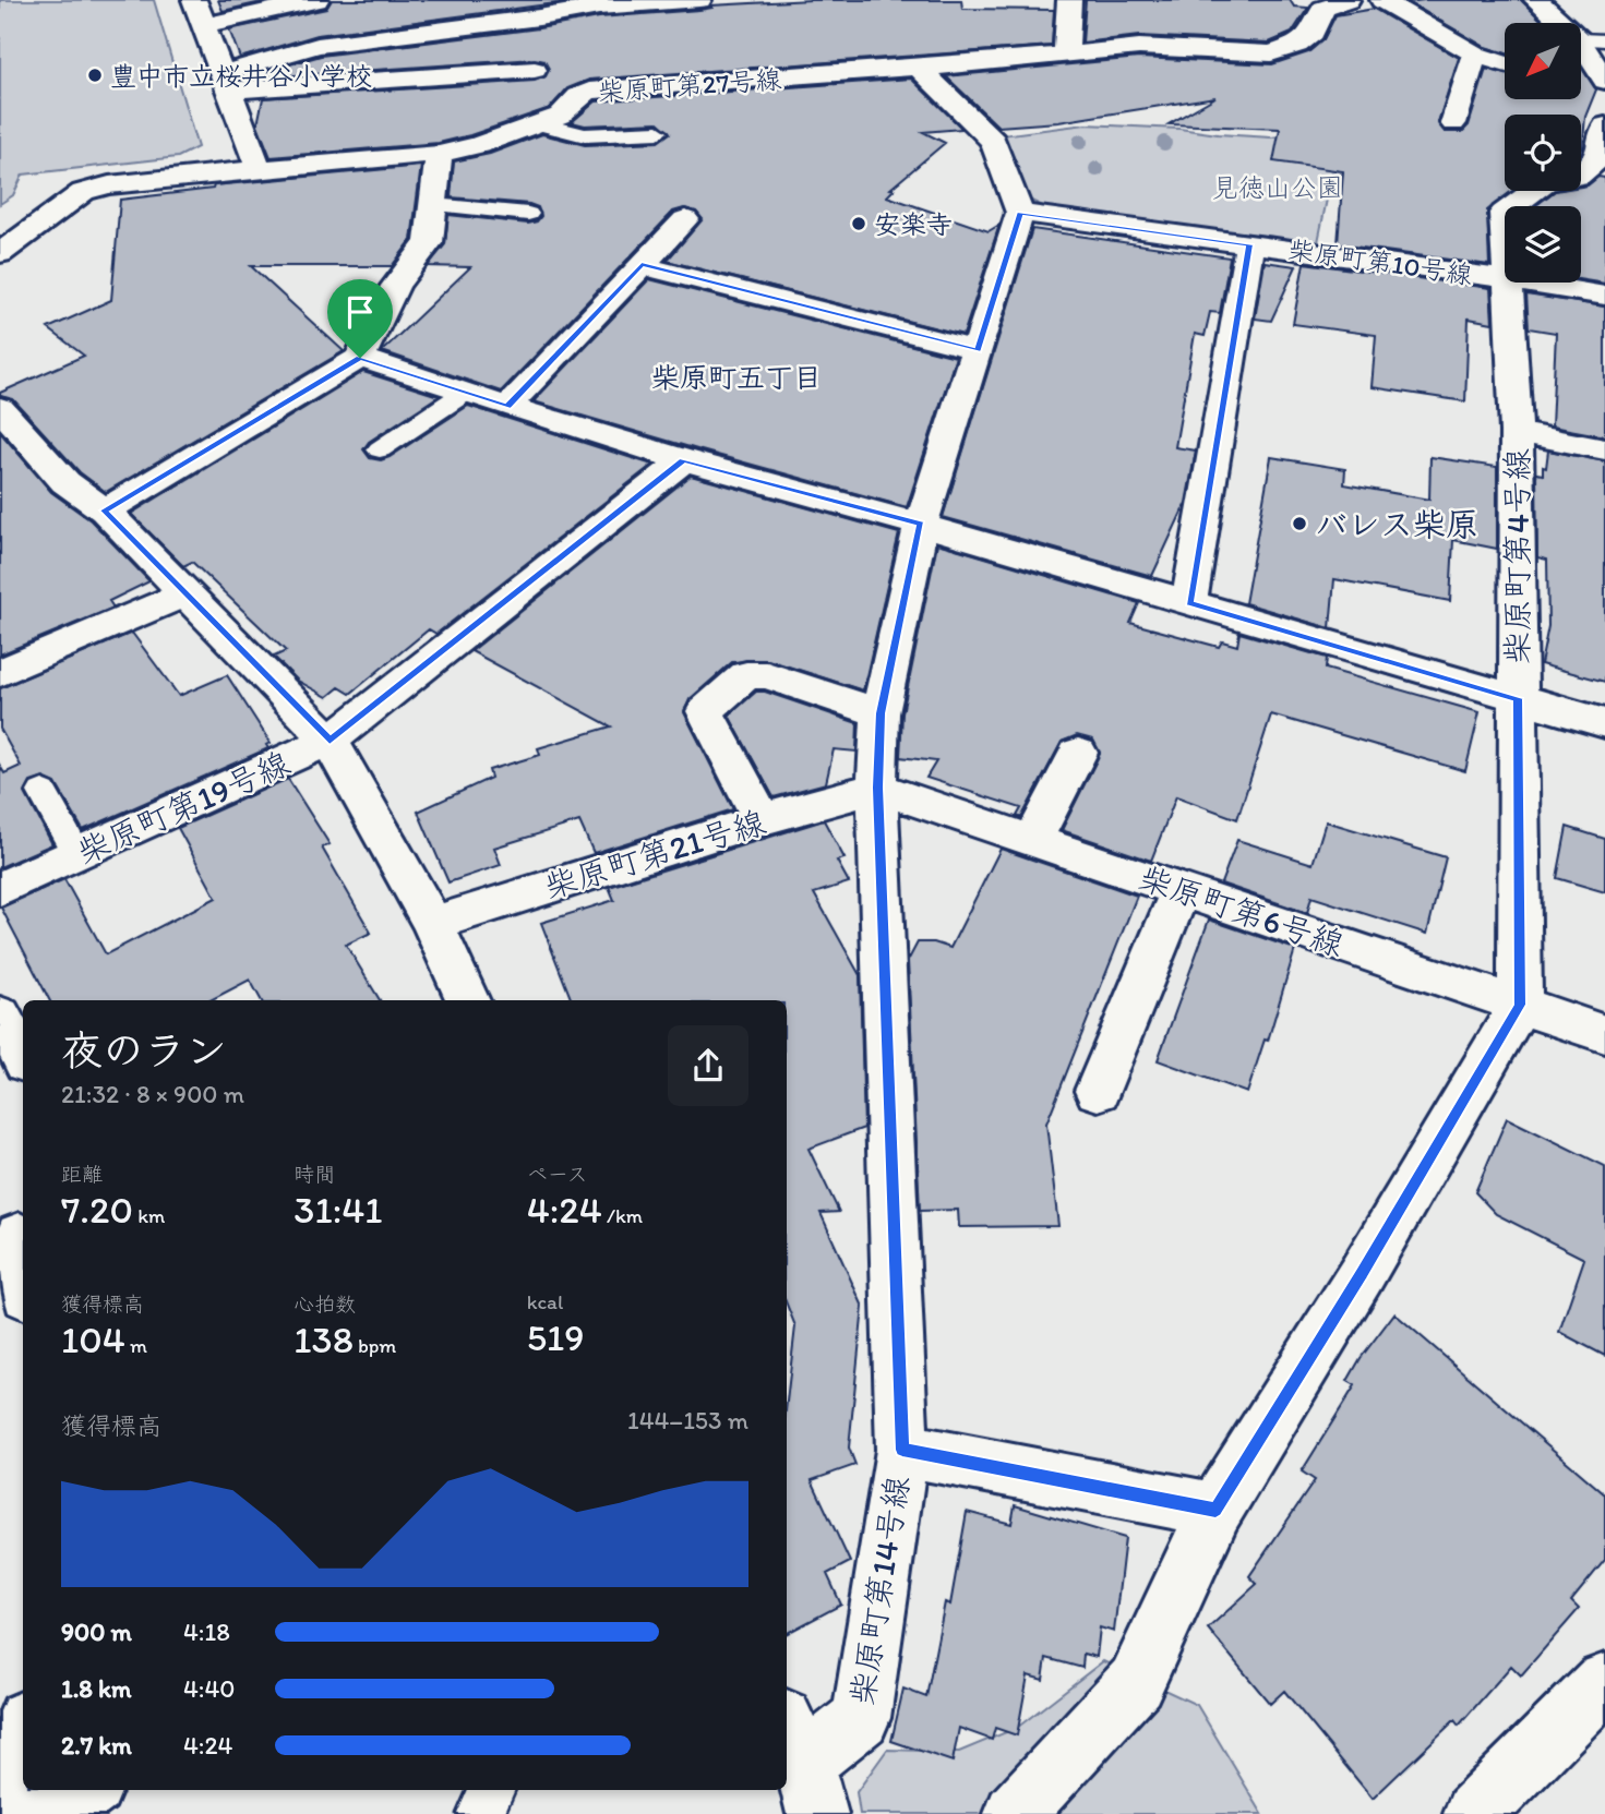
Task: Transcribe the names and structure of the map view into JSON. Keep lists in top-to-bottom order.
{
  "streets": {
    "street": [
      "柴原町第27号線",
      "柴原町第10号線",
      "柴原町第4号線",
      "柴原町第19号線",
      "柴原町第21号線",
      "柴原町第6号線",
      "柴原町第14号線"
    ]
  },
  "crossings": [
    ["柴原町第10号線", "柴原町第14号線"],
    ["柴原町第4号線", "柴原町第6号線"],
    ["柴原町第21号線", "柴原町第6号線"],
    ["柴原町第21号線", "柴原町第14号線"],
    ["柴原町第6号線", "柴原町第14号線"]
  ],
  "districts": ["柴原町五丁目"],
  "parks": ["見徳山公園"],
  "places": ["豊中市立桜井谷小学校", "安楽寺", "バレス柴原"],
  "north": "bottom left",
  "page": {
    "heading": ["夜のラン", "21:32 · 8 × 900 m"],
    "stats": [
      ["距離", "7.20 km"],
      ["時間", "31:41"],
      ["ペース", "4:24 /km"],
      ["獲得標高", "104 m"],
      ["心拍数", "138 bpm"],
      ["kcal", "519"]
    ],
    "chart": ["獲得標高", "144–153 m"],
    "list": [
      {
        "name": "900 m",
        "note": "4:18"
      },
      {
        "name": "1.8 km",
        "note": "4:40"
      },
      {
        "name": "2.7 km",
        "note": "4:24"
      }
    ]
  }
}
